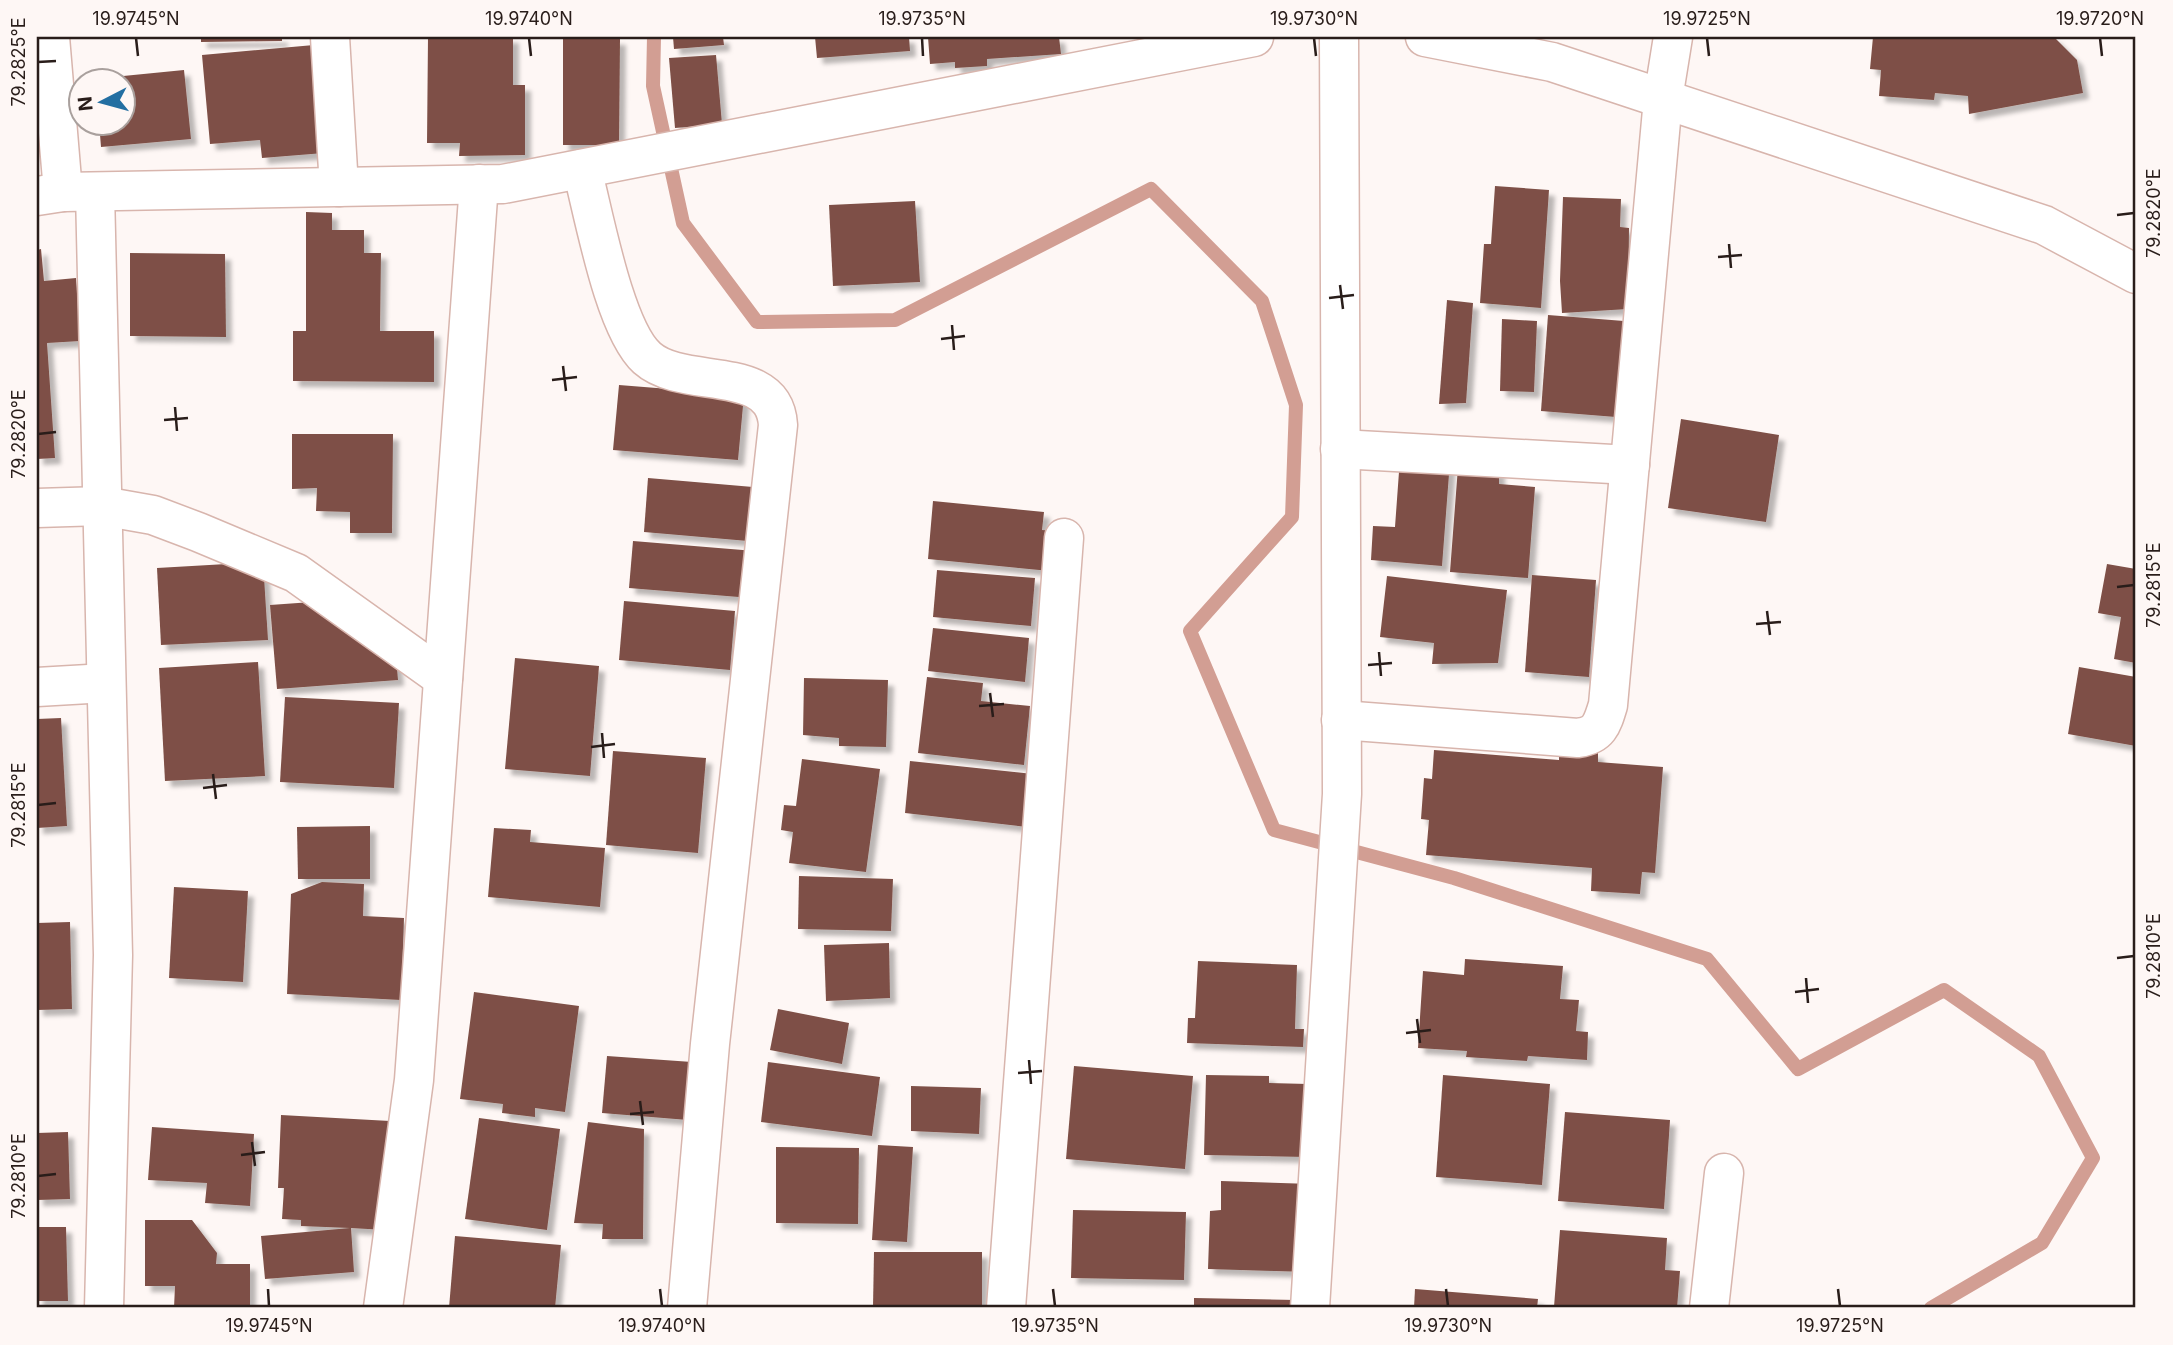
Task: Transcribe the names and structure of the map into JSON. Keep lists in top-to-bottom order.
{
  "north": "left",
  "coordinates": [
    "19.9745°N",
    "19.9740°N",
    "19.9735°N",
    "19.9730°N",
    "19.9725°N",
    "19.9720°N",
    "79.2825°E",
    "79.2820°E",
    "79.2815°E",
    "79.2810°E"
  ]
}
